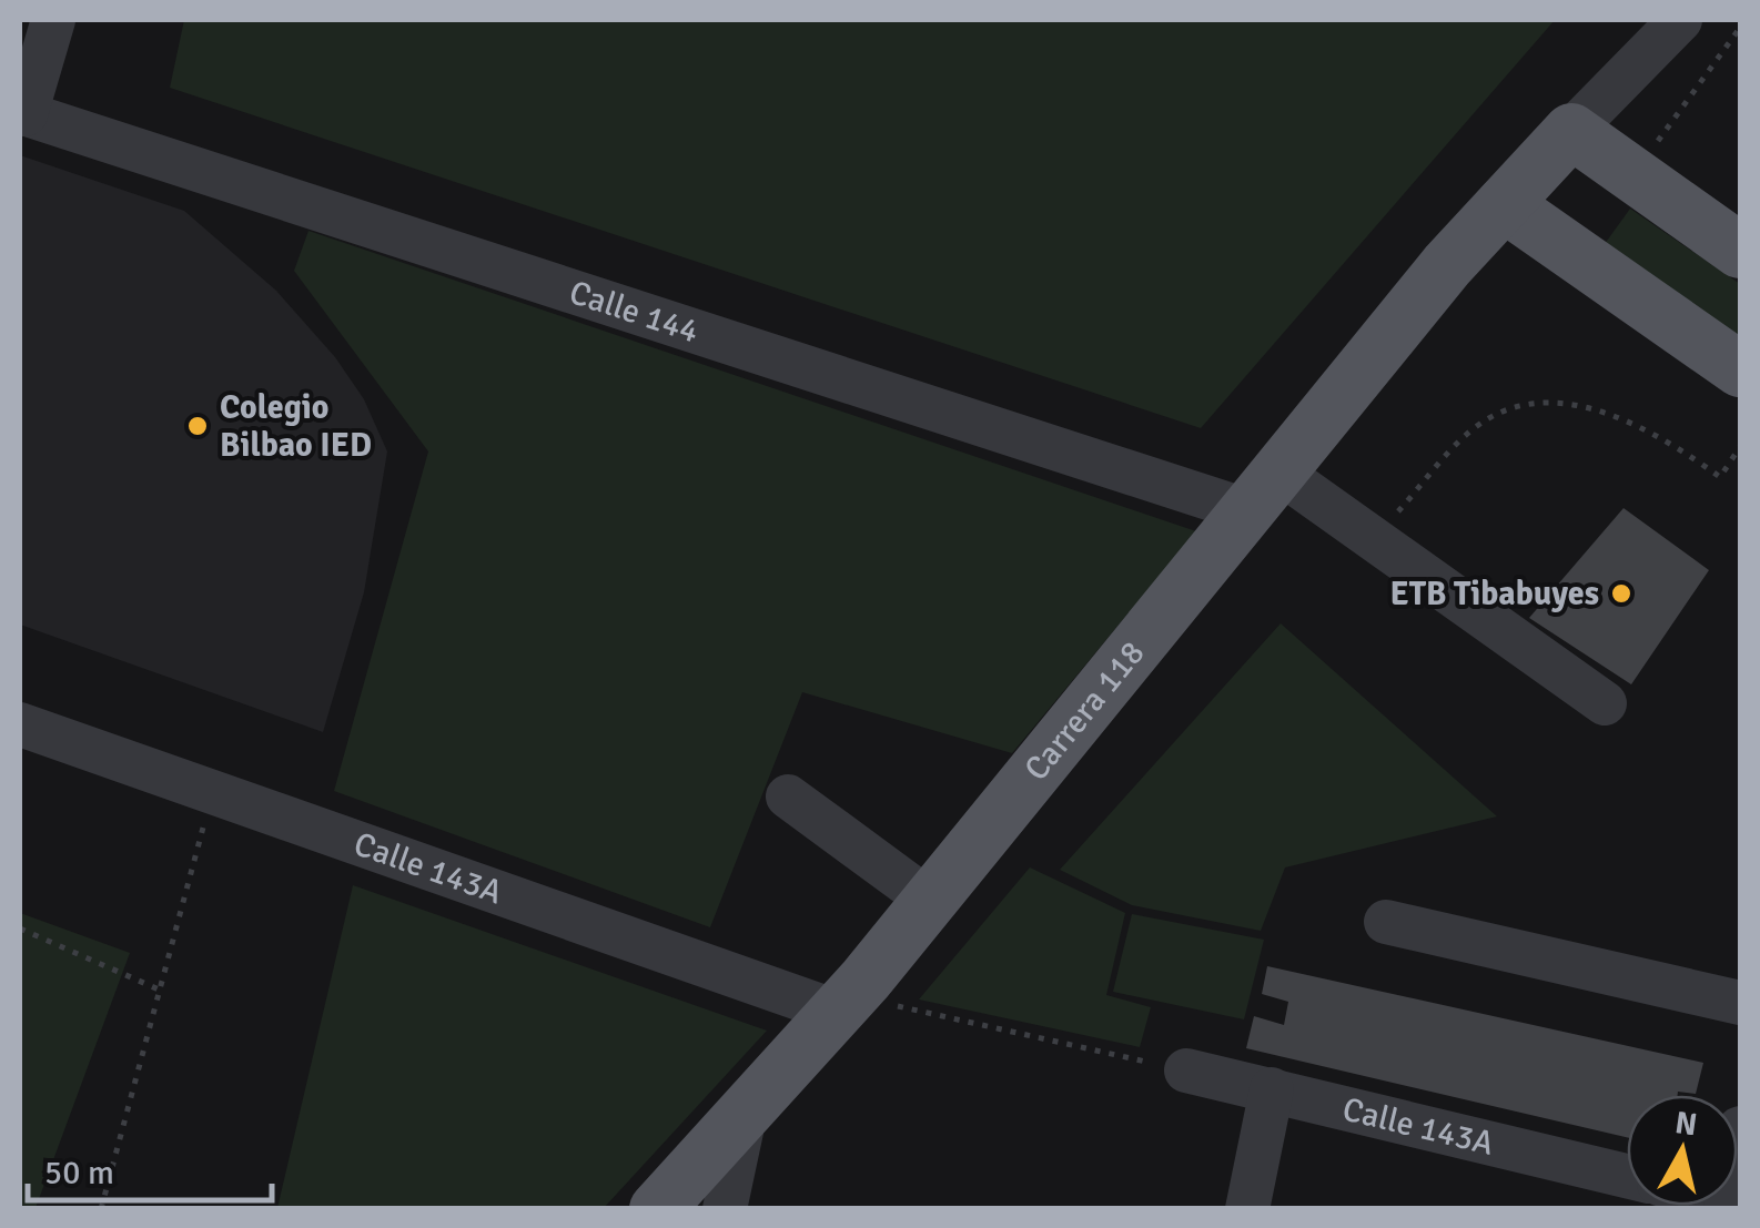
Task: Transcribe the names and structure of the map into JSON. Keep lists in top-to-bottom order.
{
  "streets": {
    "main road": ["Carrera 118"],
    "street": ["Calle 144", "Calle 143A"]
  },
  "crossings": [
    ["Calle 144", "Carrera 118"],
    ["Carrera 118", "Calle 143A"]
  ],
  "places": ["Colegio Bilbao IED", "ETB Tibabuyes"],
  "scale_bar": "50 m",
  "north": "top"
}
